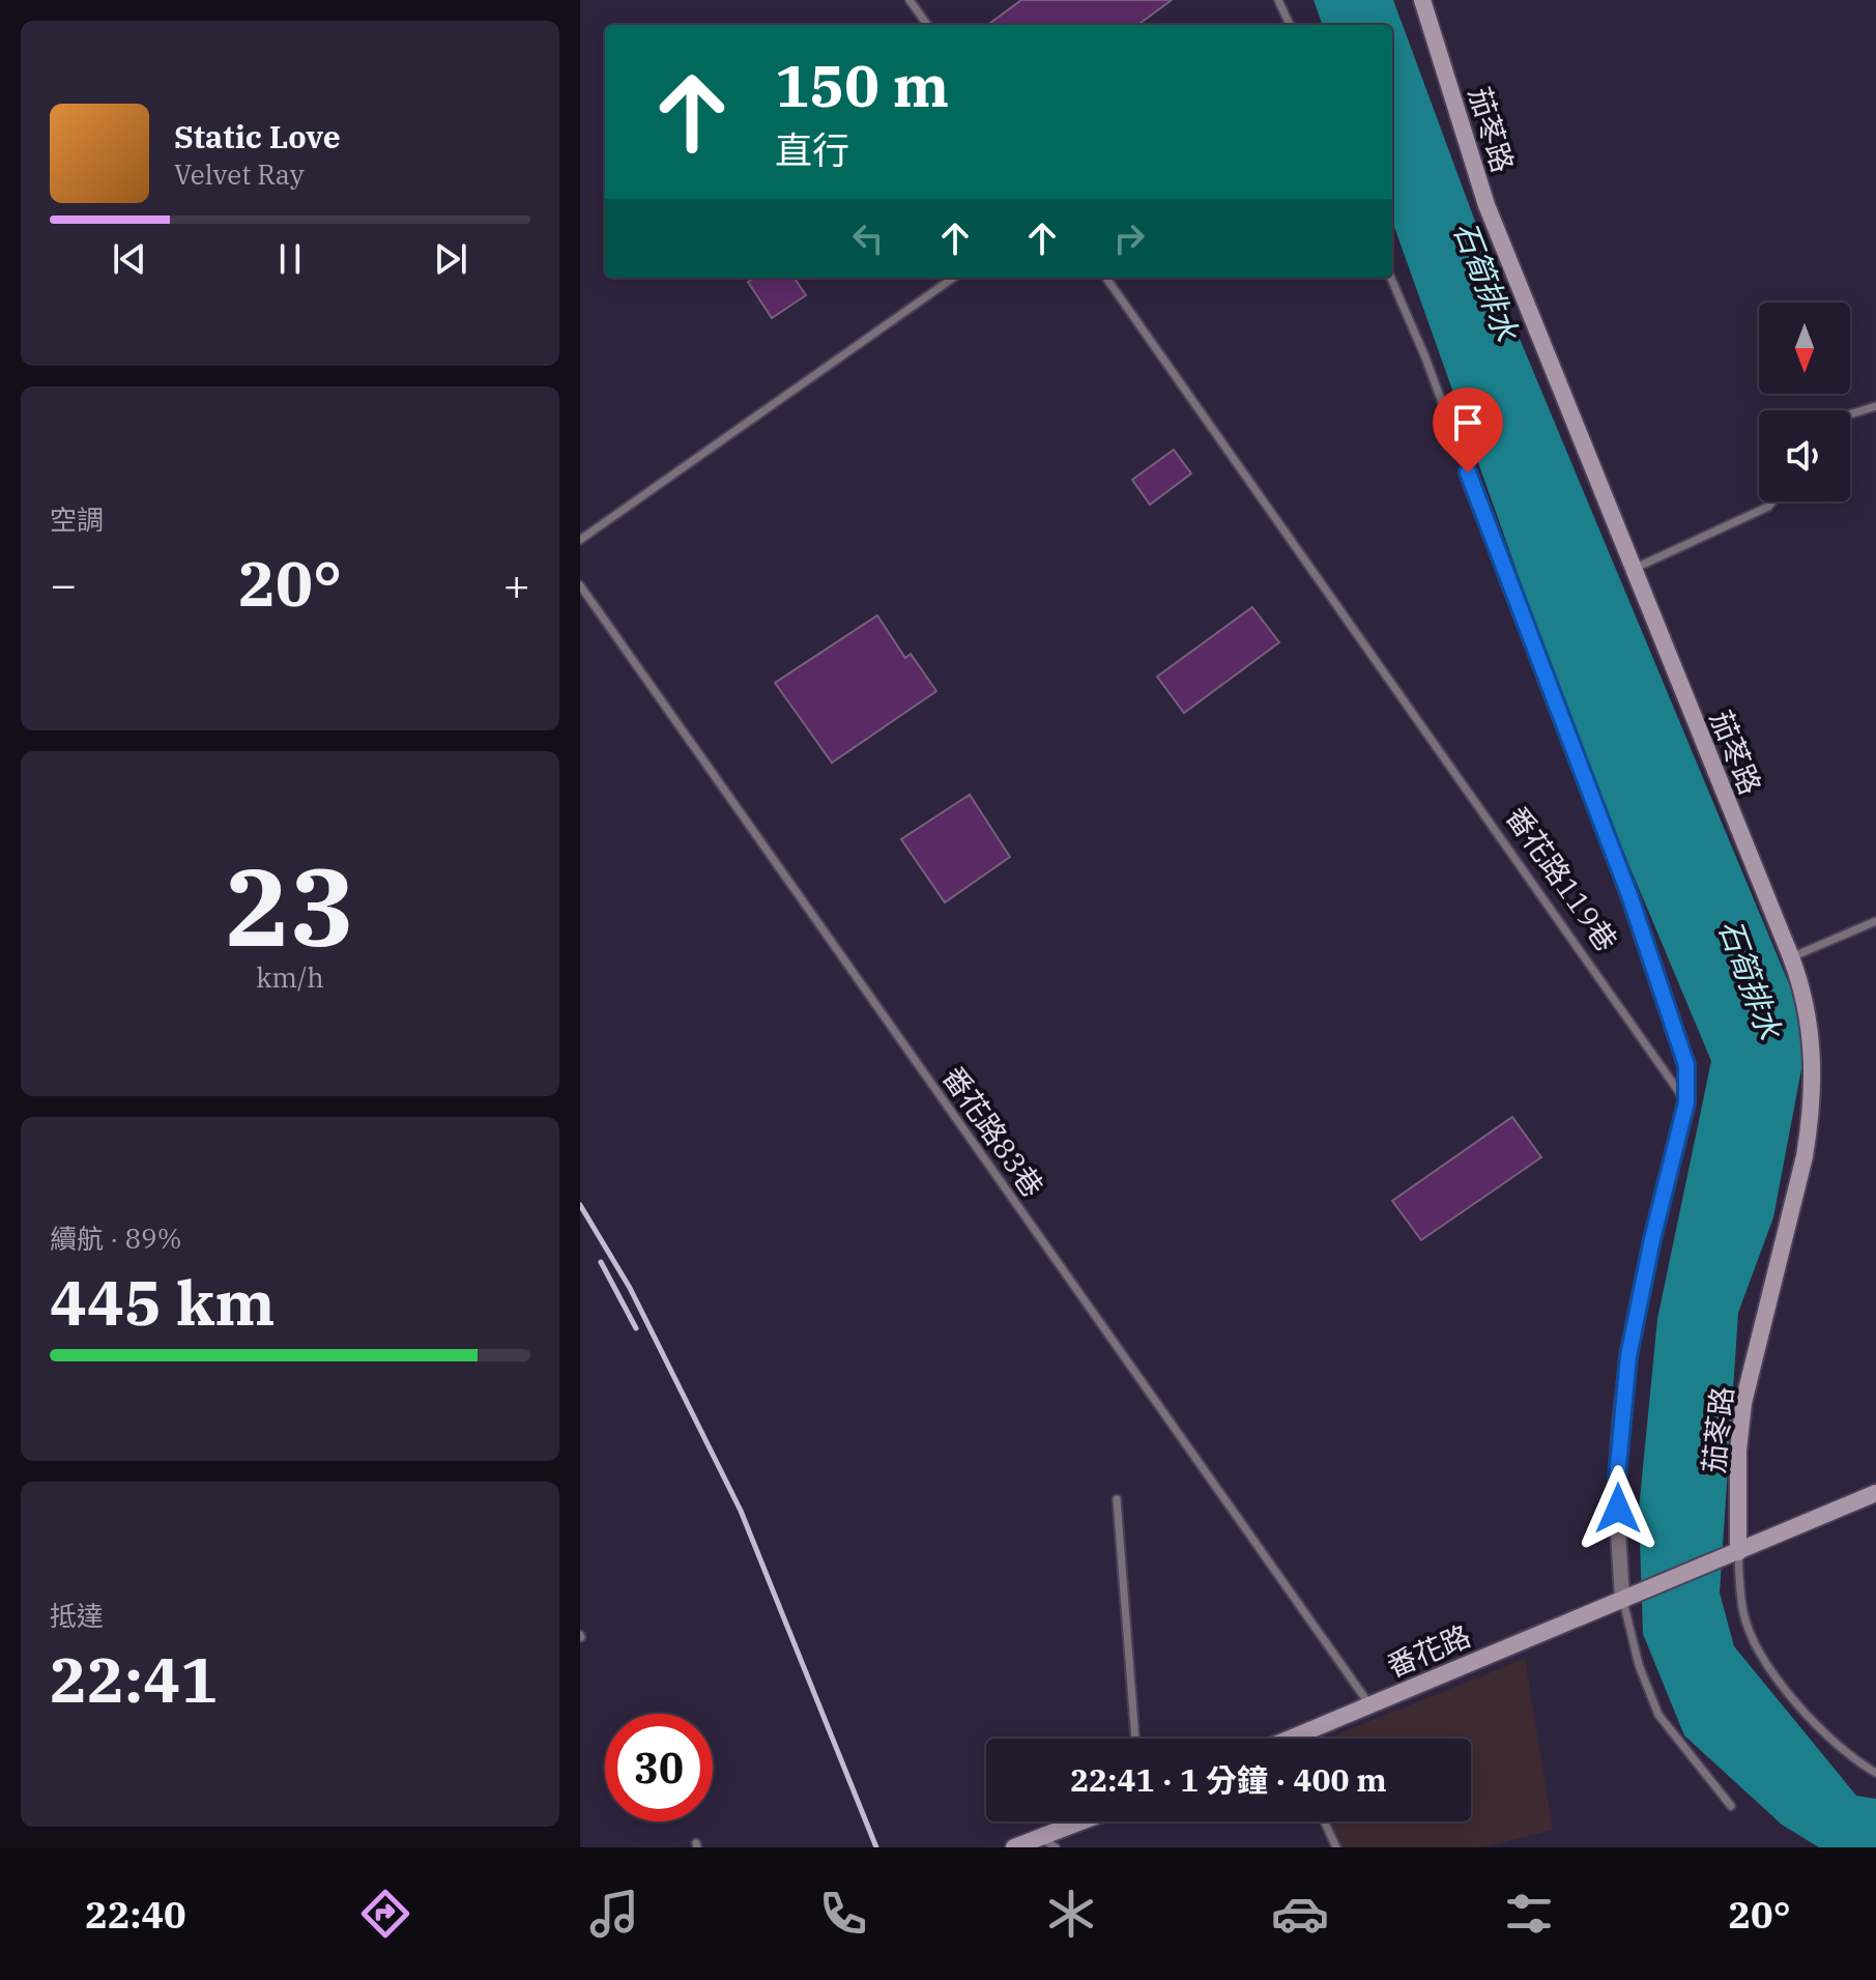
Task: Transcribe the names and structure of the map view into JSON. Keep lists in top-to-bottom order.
{
  "streets": {
    "street": ["茄苳路", "番花路"],
    "lane": ["番花路119巷", "番花路83巷"]
  },
  "crossings": [
    ["茄苳路", "番花路"],
    ["番花路83巷", "番花路"]
  ],
  "water": ["石筍排水"],
  "north": "bottom",
  "page": {
    "turn": ["150 m", "直行"],
    "song": ["Static Love", "Velvet Ray"],
    "tile": [
      "空調",
      ["23", "km/h"],
      ["續航 · 89%", "445 km"],
      ["抵達", "22:41"]
    ],
    "heat": ["−", "20°", "+"],
    "limit": "30",
    "trip": "22:41 · 1 分鐘 · 400 m",
    "tabs": ["22:40", "20°"]
  }
}
